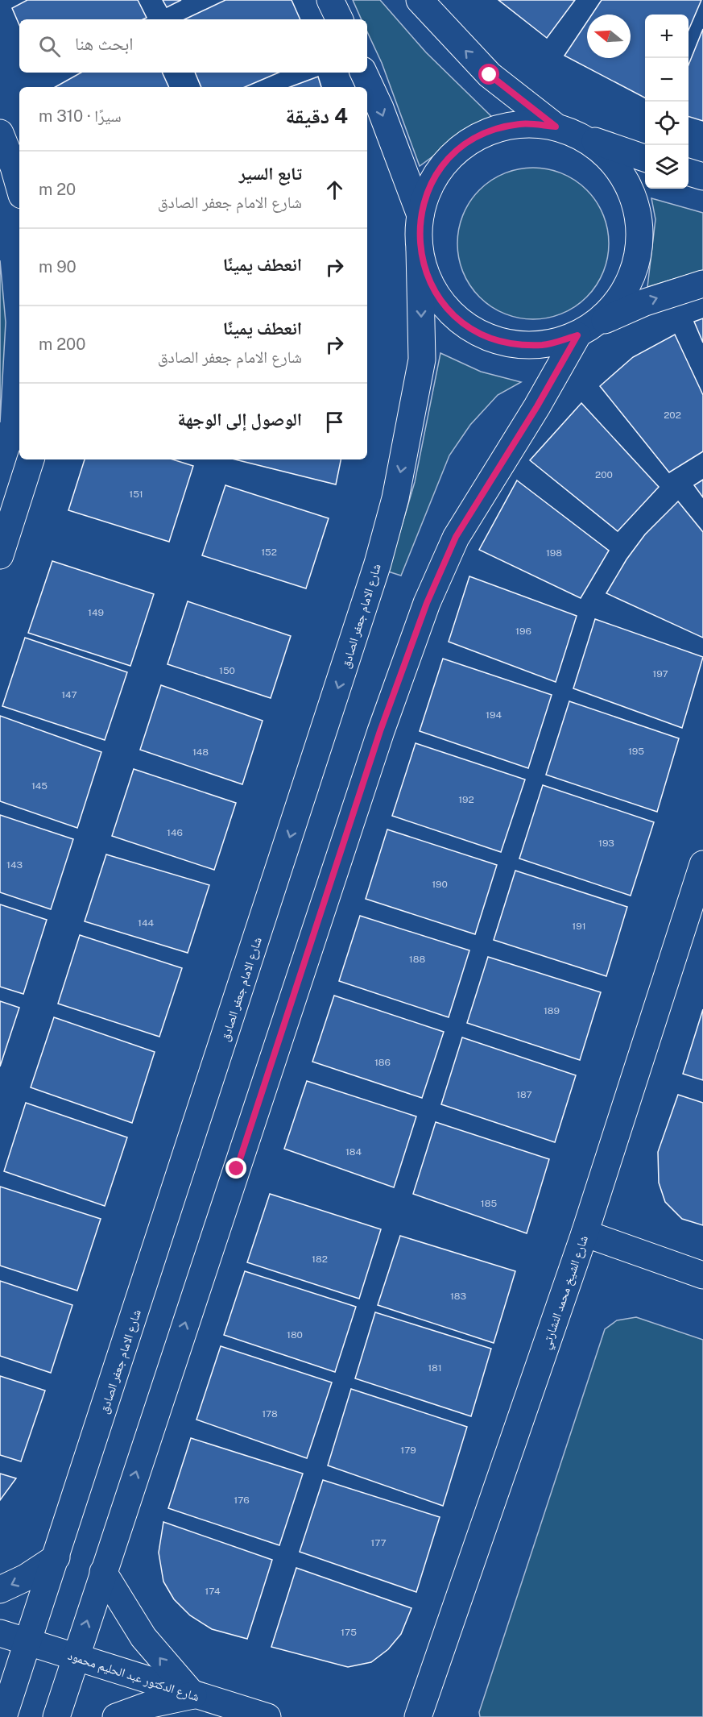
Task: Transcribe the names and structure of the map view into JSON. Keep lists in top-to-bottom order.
{
  "streets": {
    "street": ["شارع الامام جعفر الصادق", "شارع الشيخ محمد النشارتي", "شارع الدكتور عبد الحليم محمود"]
  },
  "crossings": [
    ["شارع الامام جعفر الصادق", "شارع الدكتور عبد الحليم محمود"]
  ],
  "house_numbers": [
    "202",
    "200",
    "151",
    "152",
    "198",
    "149",
    "196",
    "150",
    "197",
    "147",
    "194",
    "195",
    "148",
    "145",
    "192",
    "146",
    "193",
    "143",
    "190",
    "144",
    "191",
    "188",
    "189",
    "186",
    "187",
    "184",
    "185",
    "182",
    "183",
    "180",
    "181",
    "178",
    "179",
    "176",
    "177",
    "174",
    "175"
  ],
  "north": "left",
  "page": {
    "map_buttons": ["+", "−"],
    "search": "ابحث هنا",
    "heading": ["4 دقيقة", "سيرًا · 310 m"],
    "list": [
      ["تابع السير", "شارع الامام جعفر الصادق", "20 m"],
      ["انعطف يمينًا", "90 m"],
      ["انعطف يمينًا", "شارع الامام جعفر الصادق", "200 m"],
      "الوصول إلى الوجهة"
    ]
  }
}
